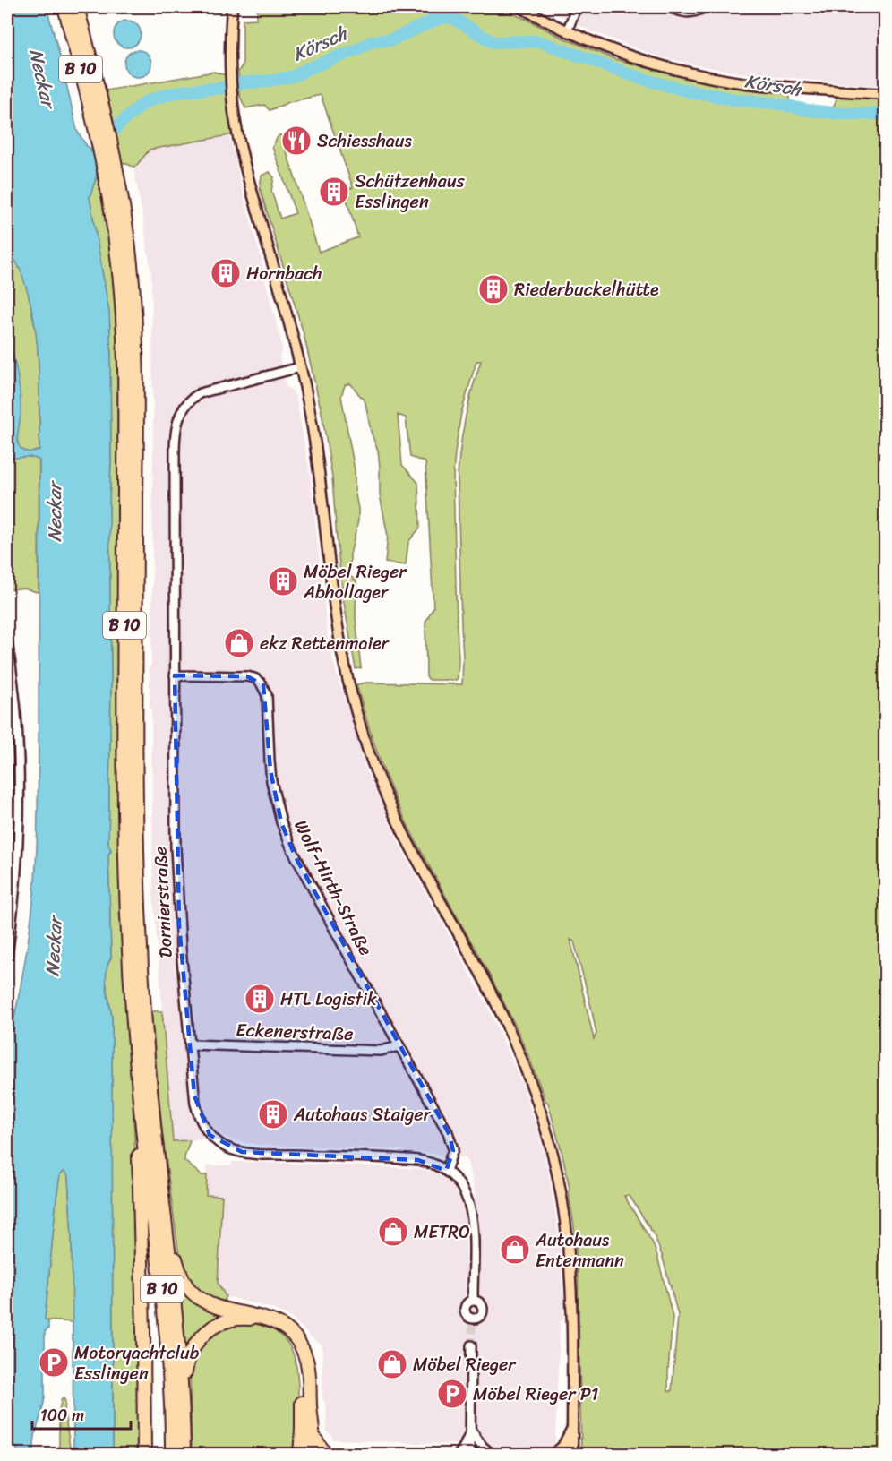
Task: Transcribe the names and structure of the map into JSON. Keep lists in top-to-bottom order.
{
  "streets": {
    "highway": ["B 10"],
    "street": ["Wolf-Hirth-Straße", "Dornierstraße", "Eckenerstraße"]
  },
  "crossings": [
    ["Wolf-Hirth-Straße", "Dornierstraße"],
    ["Wolf-Hirth-Straße", "Eckenerstraße"],
    ["Dornierstraße", "Eckenerstraße"]
  ],
  "water": ["Körsch", "Neckar"],
  "places": {
    "restaurant": ["Schiesshaus"],
    "building": [
      "Schützenhaus Esslingen",
      "Hornbach",
      "Riederbuckelhütte",
      "Möbel Rieger Abhollager",
      "HTL Logistik",
      "Autohaus Staiger"
    ],
    "shop": [
      "ekz Rettenmaier",
      "METRO",
      "Autohaus Entenmann",
      "Möbel Rieger"
    ],
    "parking": ["Motoryachtclub Esslingen", "Möbel Rieger P1"]
  },
  "scale_bar": "100 m"
}
